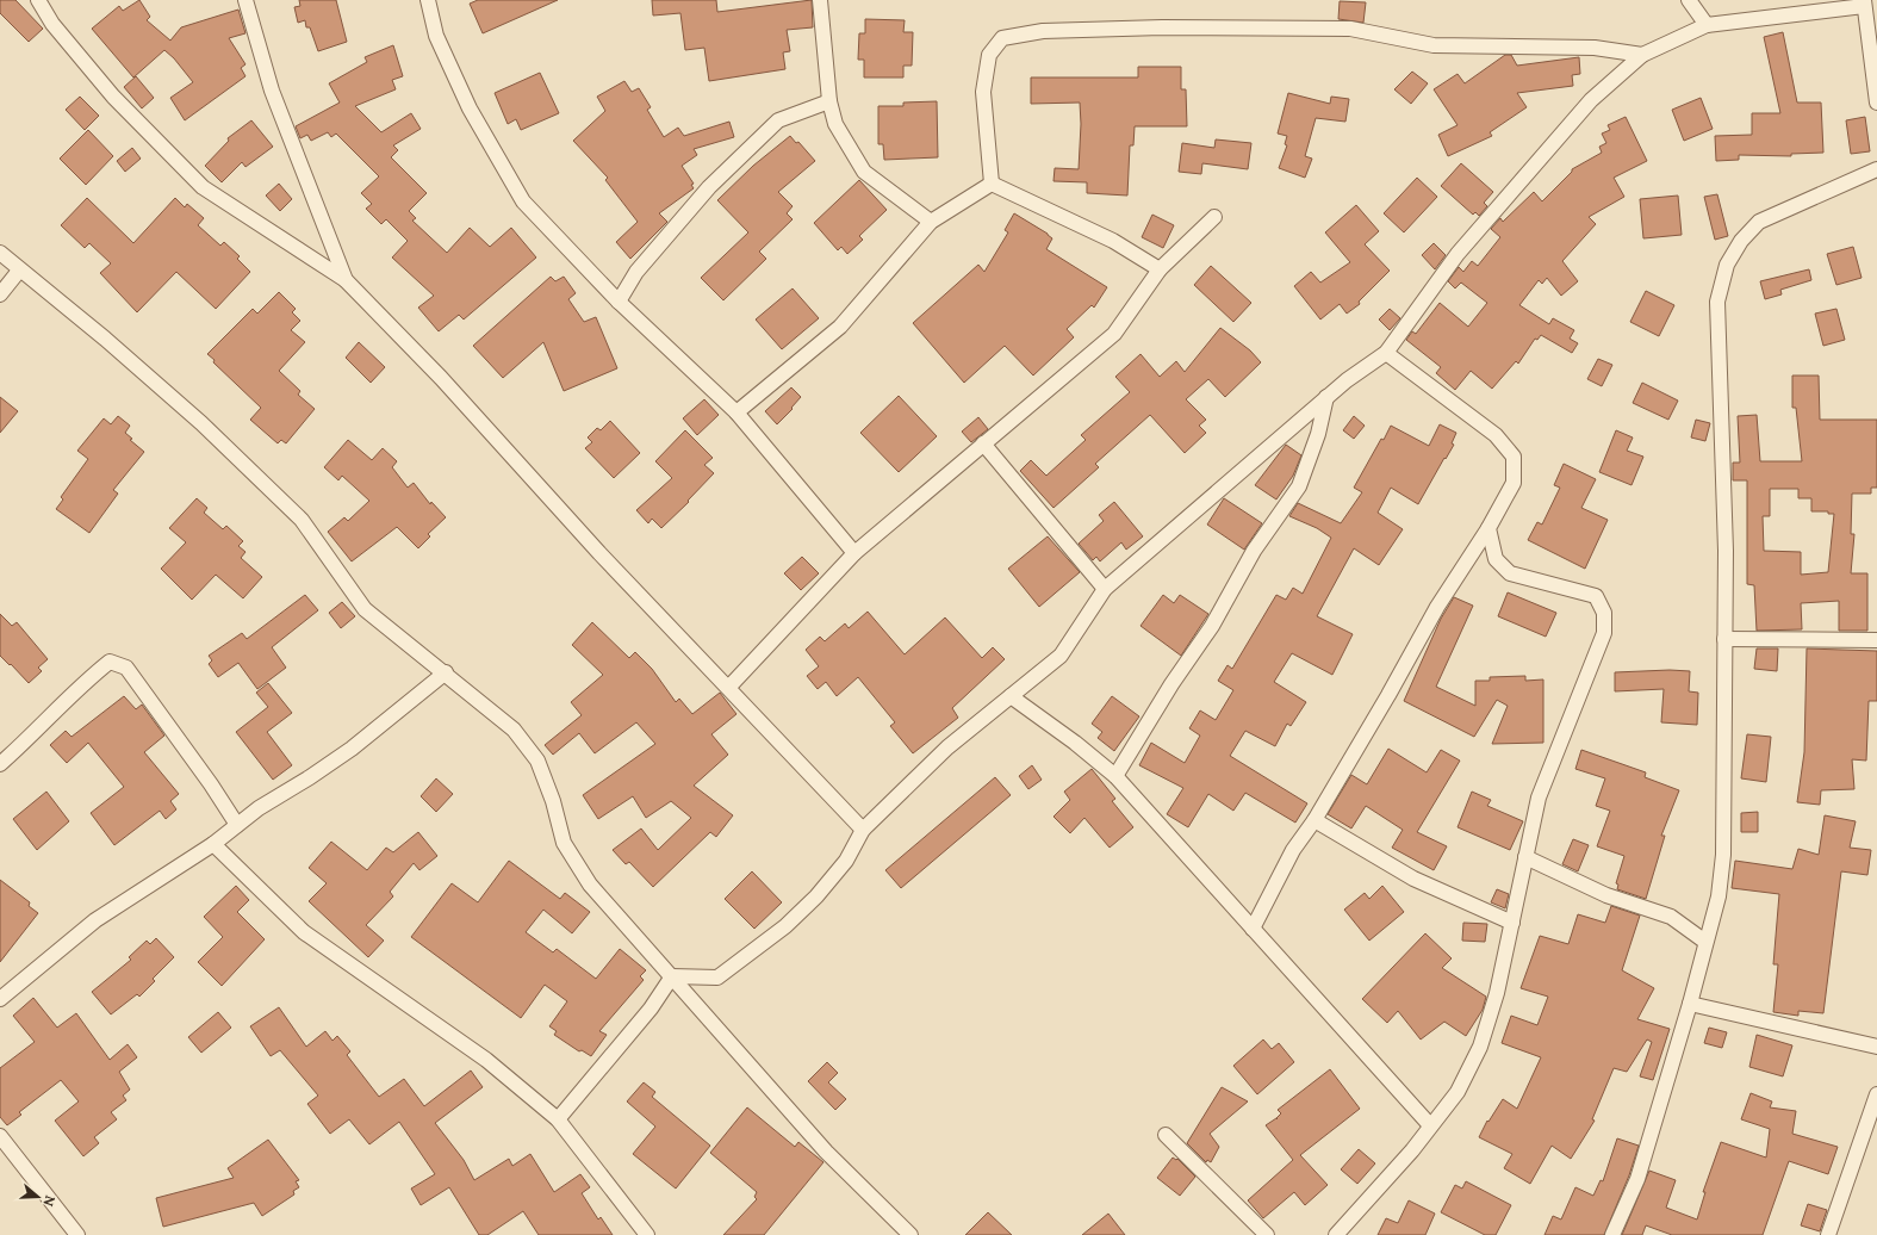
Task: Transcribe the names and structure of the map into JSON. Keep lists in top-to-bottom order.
{
  "north": "right"
}
